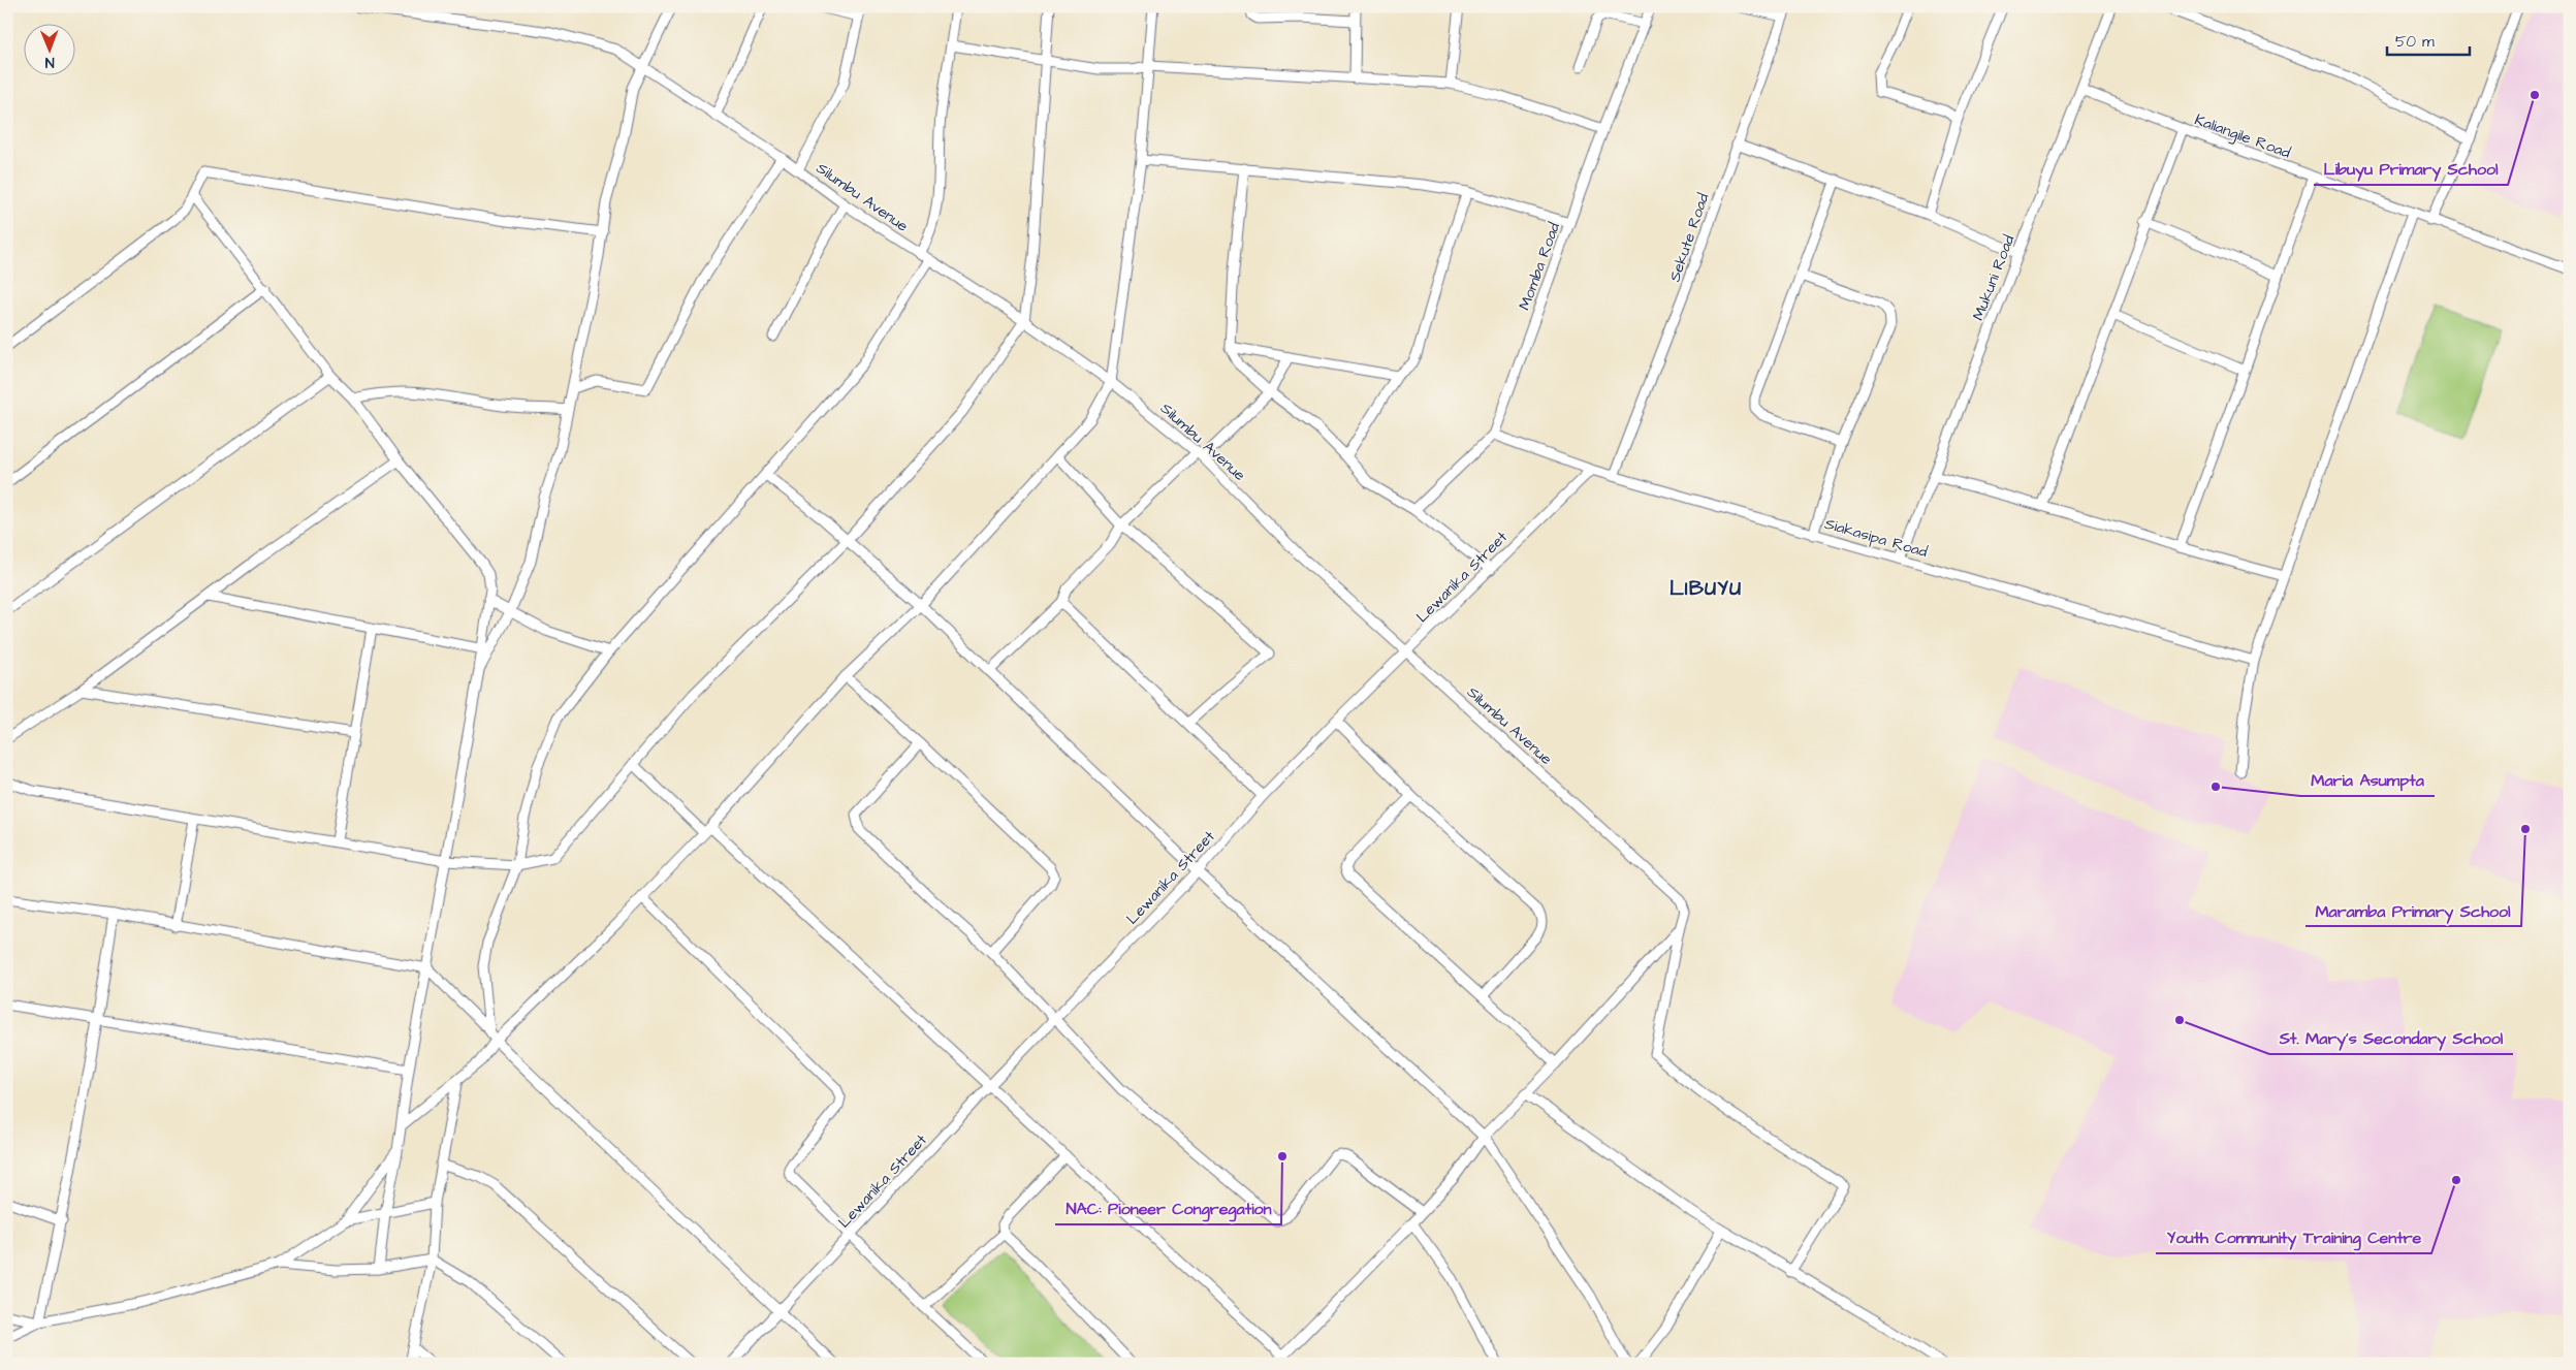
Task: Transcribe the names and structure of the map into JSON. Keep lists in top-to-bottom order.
{
  "streets": {
    "street": [
      "Kaliangile Road",
      "Silumbu Avenue",
      "Sekute Road",
      "Momba Road",
      "Mukuni Road",
      "Siakasipa Road",
      "Lewanika Street"
    ]
  },
  "crossings": [
    ["Kaliangile Road", "Mukuni Road"],
    ["Silumbu Avenue", "Lewanika Street"],
    ["Sekute Road", "Siakasipa Road"],
    ["Momba Road", "Siakasipa Road"],
    ["Mukuni Road", "Siakasipa Road"],
    ["Siakasipa Road", "Lewanika Street"]
  ],
  "districts": ["LIBUYU"],
  "places": [
    "Libuyu Primary School",
    "Maria Asumpta",
    "Maramba Primary School",
    "St. Mary's Secondary School",
    "NAC: Pioneer Congregation",
    "Youth Community Training Centre"
  ],
  "scale_bar": "50 m",
  "north": "bottom"
}
